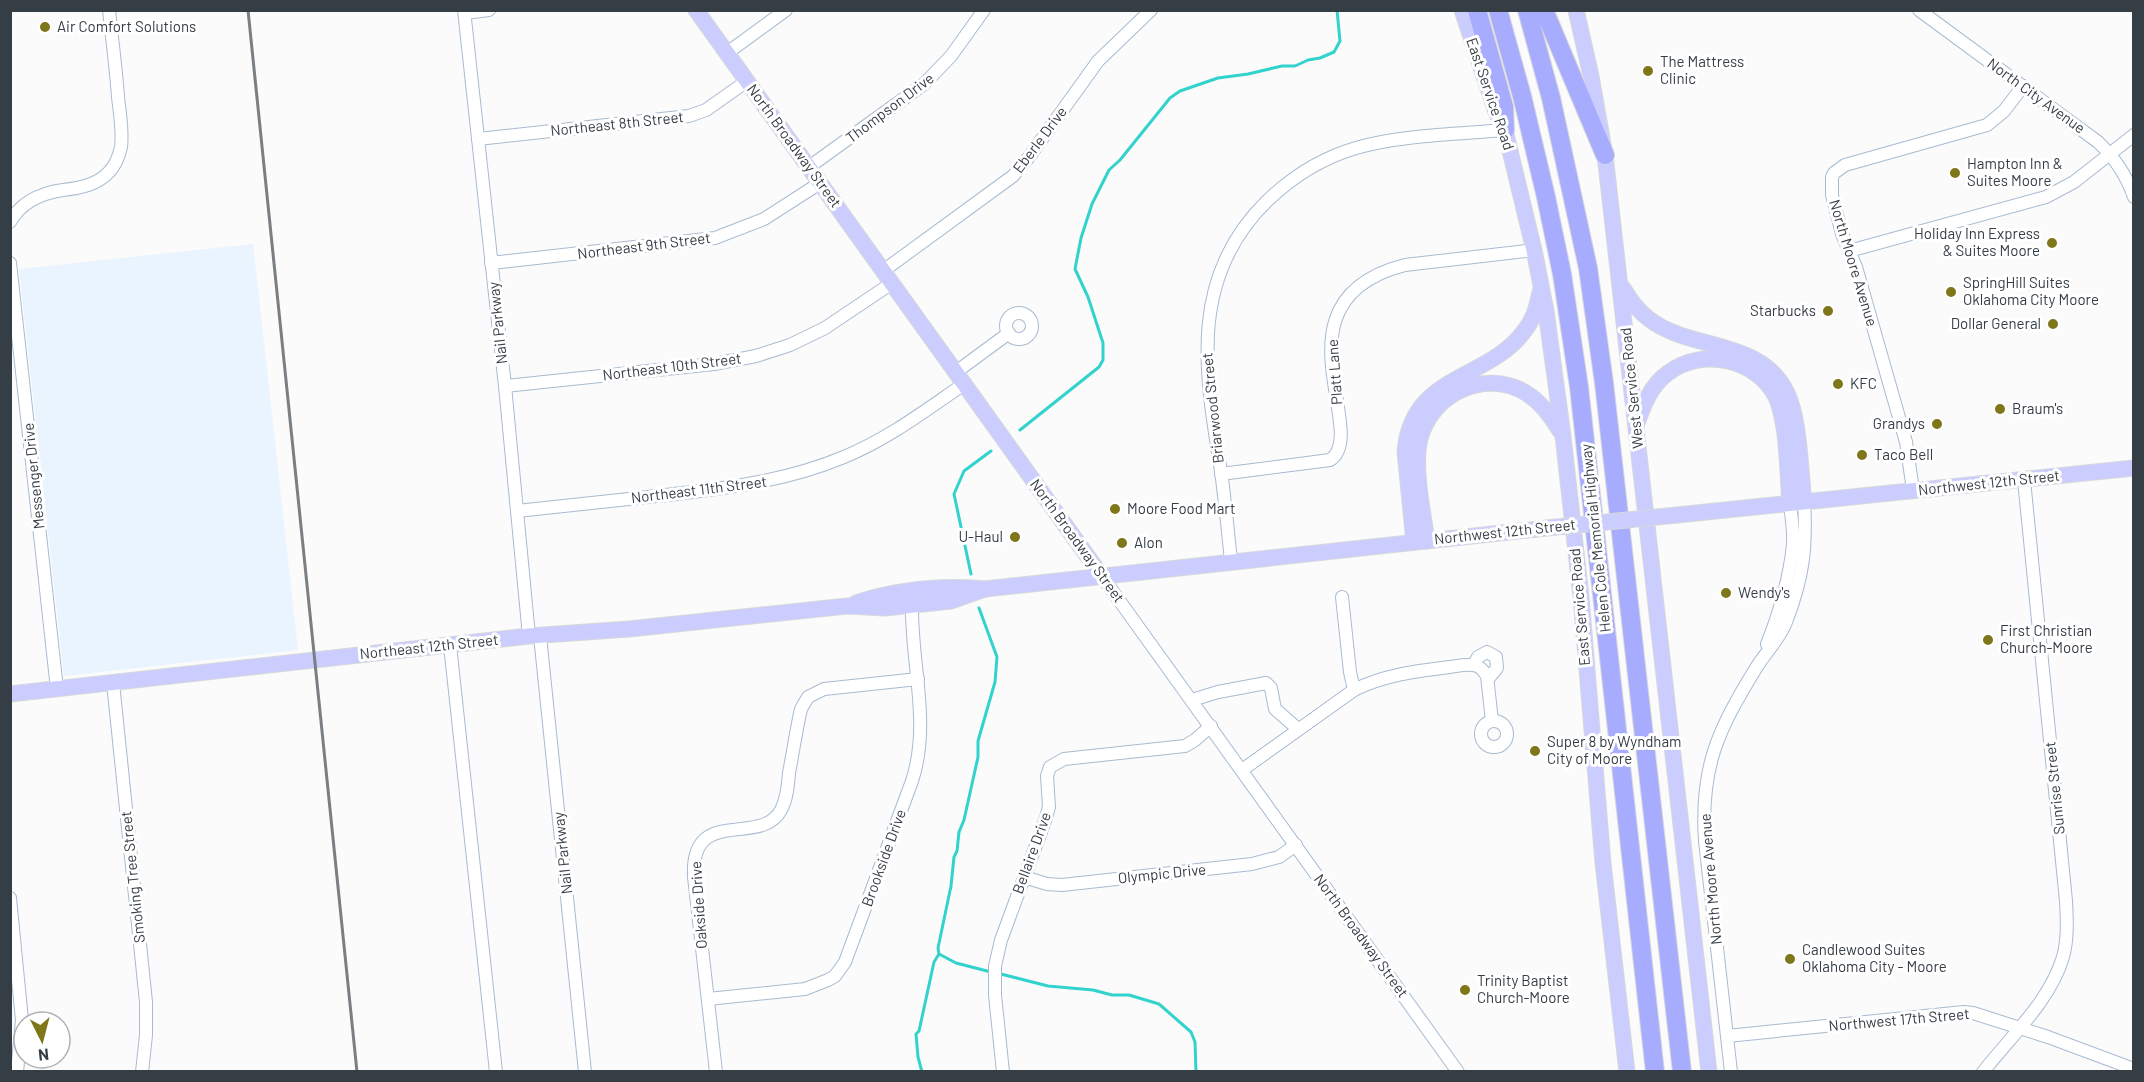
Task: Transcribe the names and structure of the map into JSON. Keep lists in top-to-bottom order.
{
  "streets": {
    "highway": ["Helen Cole Memorial Highway"],
    "main road": [
      "East Service Road",
      "North Broadway Street",
      "West Service Road",
      "Northwest 12th Street",
      "Northeast 12th Street"
    ],
    "street": [
      "North City Avenue",
      "Thompson Drive",
      "Northeast 8th Street",
      "Eberle Drive",
      "Northeast 9th Street",
      "North Moore Avenue",
      "Nail Parkway",
      "Northeast 10th Street",
      "Platt Lane",
      "Briarwood Street",
      "Messenger Drive",
      "Northeast 11th Street",
      "Sunrise Street",
      "Bellaire Drive",
      "Brookside Drive",
      "Olympic Drive",
      "Smoking Tree Street",
      "Oakside Drive",
      "Northwest 17th Street"
    ]
  },
  "crossings": [
    ["East Service Road", "Platt Lane"],
    ["East Service Road", "Briarwood Street"],
    ["North City Avenue", "North Moore Avenue"],
    ["Thompson Drive", "North Broadway Street"],
    ["Northeast 8th Street", "North Broadway Street"],
    ["Northeast 8th Street", "Nail Parkway"],
    ["Eberle Drive", "North Broadway Street"],
    ["Eberle Drive", "Northeast 10th Street"],
    ["North Broadway Street", "Northeast 9th Street"],
    ["North Broadway Street", "Northeast 10th Street"],
    ["North Broadway Street", "Northwest 12th Street"],
    ["North Broadway Street", "Northeast 11th Street"],
    ["North Broadway Street", "Bellaire Drive"],
    ["North Broadway Street", "Olympic Drive"],
    ["Northeast 9th Street", "Nail Parkway"],
    ["North Moore Avenue", "Northwest 12th Street"],
    ["North Moore Avenue", "Northwest 17th Street"],
    ["Nail Parkway", "Northeast 10th Street"],
    ["Nail Parkway", "Northeast 11th Street"],
    ["Nail Parkway", "Northeast 12th Street"],
    ["Platt Lane", "Briarwood Street"],
    ["Briarwood Street", "Northwest 12th Street"],
    ["Messenger Drive", "Northeast 12th Street"],
    ["Northwest 12th Street", "Northeast 12th Street"],
    ["Northwest 12th Street", "Sunrise Street"],
    ["Northeast 12th Street", "Brookside Drive"],
    ["Northeast 12th Street", "Smoking Tree Street"],
    ["Sunrise Street", "Northwest 17th Street"],
    ["Bellaire Drive", "Olympic Drive"],
    ["Brookside Drive", "Oakside Drive"]
  ],
  "places": [
    "Air Comfort Solutions",
    "The Mattress Clinic",
    "Hampton Inn & Suites Moore",
    "Holiday Inn Express & Suites Moore",
    "SpringHill Suites Oklahoma City Moore",
    "Starbucks",
    "Dollar General",
    "KFC",
    "Braum's",
    "Grandys",
    "Taco Bell",
    "Moore Food Mart",
    "U-Haul",
    "Alon",
    "Wendy's",
    "First Christian Church-Moore",
    "Super 8 by Wyndham City of Moore",
    "Candlewood Suites Oklahoma City - Moore",
    "Trinity Baptist Church-Moore"
  ],
  "north": "bottom"
}
